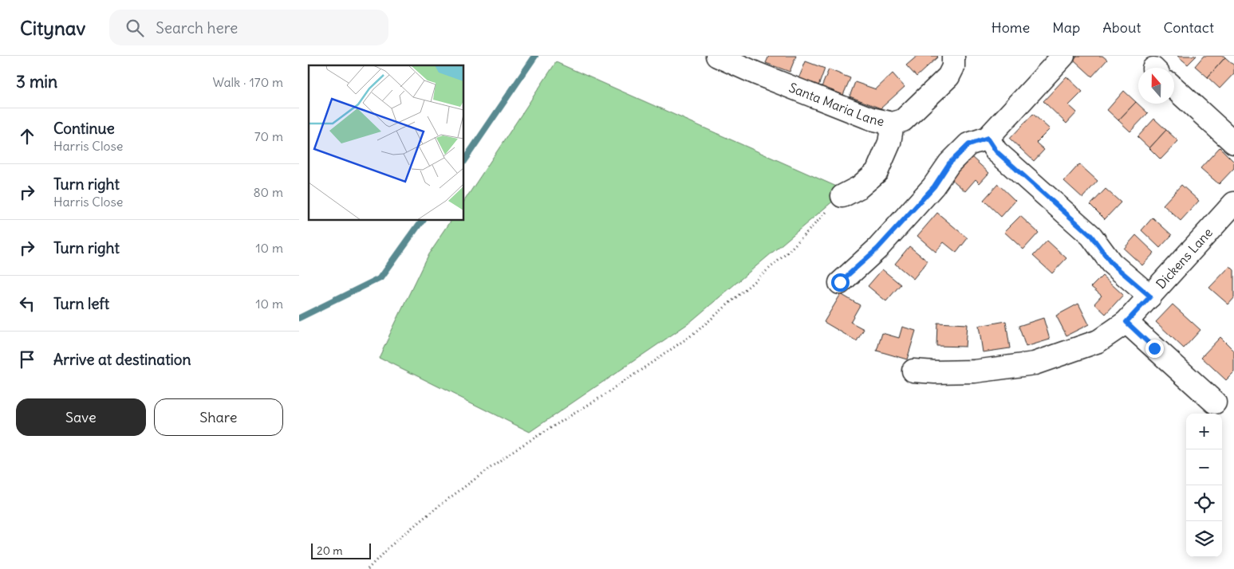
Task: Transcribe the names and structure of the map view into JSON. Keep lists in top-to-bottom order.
{
  "streets": {
    "street": ["Santa Maria Lane", "Dickens Lane"]
  },
  "scale_bar": "20 m",
  "north": "top",
  "page": {
    "header": "Citynav",
    "search": "Search here",
    "nav": [
      "Home",
      "Map",
      "About",
      "Contact"
    ],
    "heading": ["3 min", "Walk · 170 m"],
    "list": [
      ["Continue", "Harris Close", "70 m"],
      ["Turn right", "Harris Close", "80 m"],
      ["Turn right", "10 m"],
      ["Turn left", "10 m"],
      "Arrive at destination"
    ],
    "buttons": ["Save", "Share"],
    "map_buttons": ["+", "−"],
    "scale": "20 m"
  }
}
